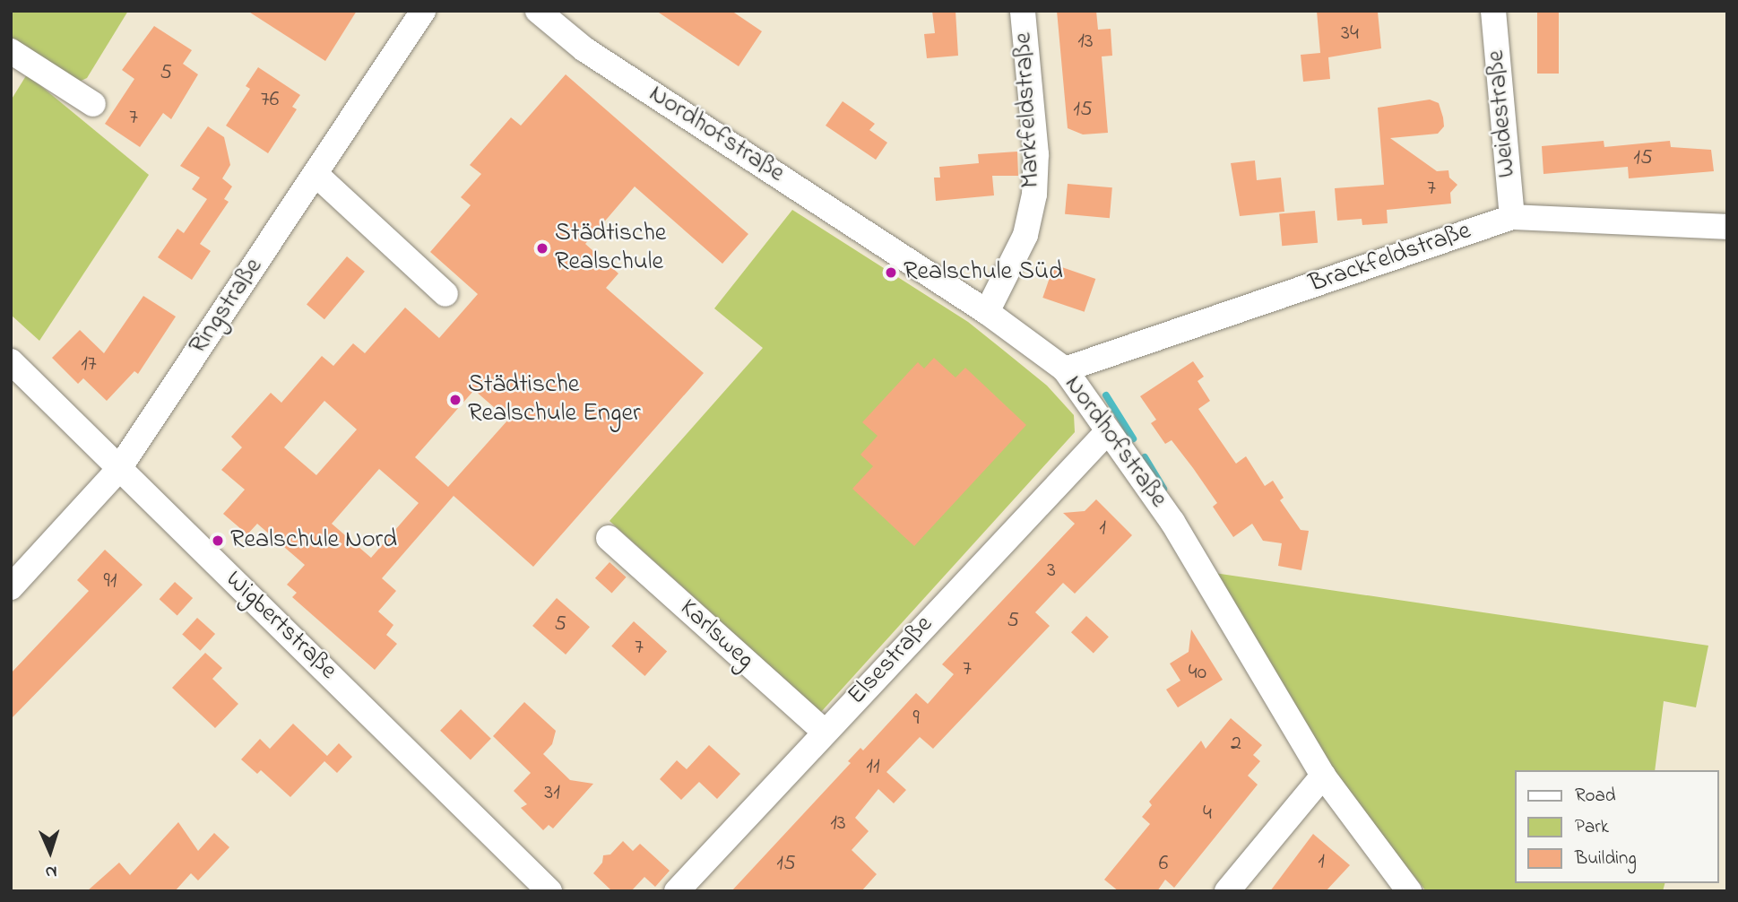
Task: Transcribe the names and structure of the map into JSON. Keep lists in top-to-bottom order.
{
  "streets": {
    "street": [
      "Markfeldstraße",
      "Weidestraße",
      "Nordhofstraße",
      "Brackfeldstraße",
      "Ringstraße",
      "Wigbertstraße",
      "Karlsweg",
      "Elsestraße"
    ]
  },
  "crossings": [
    ["Markfeldstraße", "Nordhofstraße"],
    ["Weidestraße", "Brackfeldstraße"],
    ["Nordhofstraße", "Brackfeldstraße"],
    ["Nordhofstraße", "Elsestraße"],
    ["Ringstraße", "Wigbertstraße"],
    ["Karlsweg", "Elsestraße"]
  ],
  "places": [
    "Städtische Realschule",
    "Realschule Süd",
    "Städtische Realschule Enger",
    "Realschule Nord"
  ],
  "house_numbers": [
    "34",
    "13",
    "5",
    "76",
    "15",
    "7",
    "15",
    "7",
    "17",
    "1",
    "3",
    "91",
    "5",
    "5",
    "7",
    "7",
    "40",
    "9",
    "2",
    "11",
    "31",
    "4",
    "13",
    "1",
    "15",
    "6"
  ],
  "legend": ["Road", "Park", "Building"],
  "north": "bottom"
}
